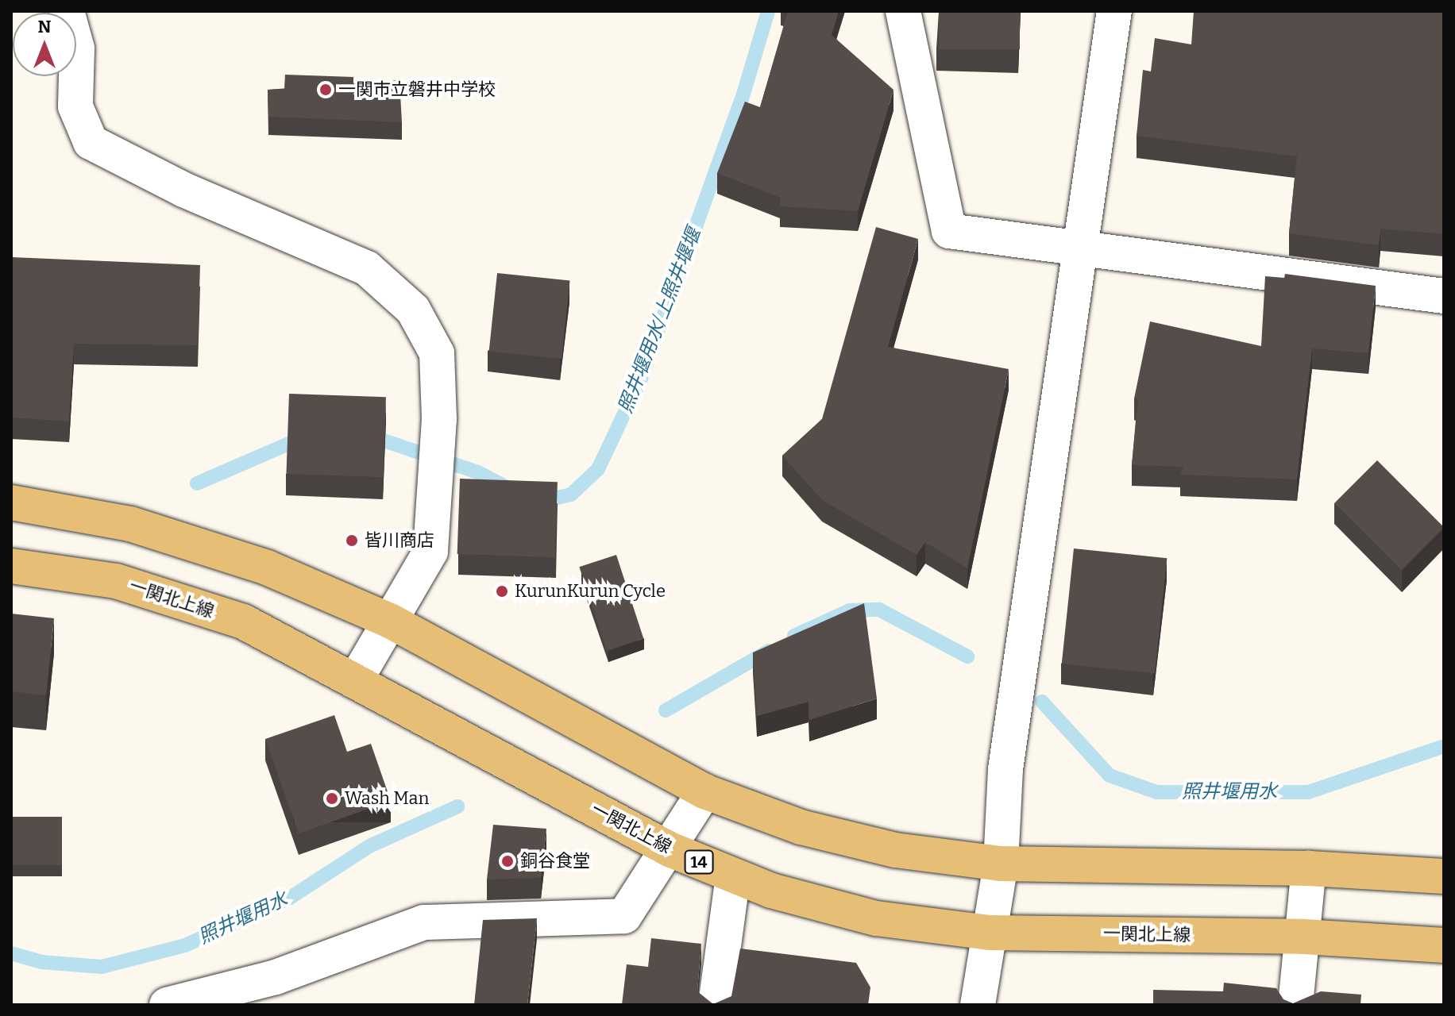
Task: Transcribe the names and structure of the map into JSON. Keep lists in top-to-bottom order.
{
  "streets": {
    "main road": ["一関北上線", "14"]
  },
  "water": ["照井堰用水/上照井堰堰", "照井堰用水"],
  "places": [
    "一関市立磐井中学校",
    "皆川商店",
    "KurunKurun Cycle",
    "Wash Man",
    "銅谷食堂"
  ],
  "north": "top"
}
